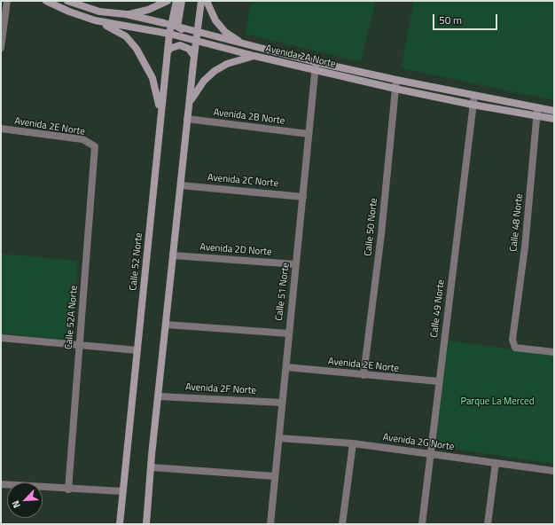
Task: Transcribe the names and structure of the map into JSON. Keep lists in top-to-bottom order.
{
  "streets": {
    "main road": ["Avenida 2A Norte", "Calle 52 Norte"],
    "street": [
      "Avenida 2B Norte",
      "Avenida 2E Norte",
      "Avenida 2C Norte",
      "Calle 48 Norte",
      "Calle 50 Norte",
      "Avenida 2D Norte",
      "Calle 51 Norte",
      "Calle 49 Norte",
      "Calle 52A Norte",
      "Avenida 2F Norte",
      "Avenida 2G Norte"
    ]
  },
  "crossings": [
    ["Avenida 2A Norte", "Calle 48 Norte"],
    ["Avenida 2A Norte", "Calle 50 Norte"],
    ["Avenida 2A Norte", "Calle 52 Norte"],
    ["Avenida 2A Norte", "Calle 51 Norte"],
    ["Avenida 2A Norte", "Calle 49 Norte"],
    ["Avenida 2B Norte", "Calle 51 Norte"],
    ["Avenida 2E Norte", "Calle 50 Norte"],
    ["Avenida 2E Norte", "Calle 51 Norte"],
    ["Avenida 2E Norte", "Calle 49 Norte"],
    ["Avenida 2E Norte", "Calle 52A Norte"],
    ["Avenida 2C Norte", "Calle 51 Norte"],
    ["Avenida 2D Norte", "Calle 51 Norte"],
    ["Calle 51 Norte", "Avenida 2F Norte"],
    ["Calle 51 Norte", "Avenida 2G Norte"],
    ["Calle 49 Norte", "Avenida 2G Norte"]
  ],
  "parks": ["Parque La Merced"],
  "scale_bar": "50 m",
  "north": "bottom left"
}
